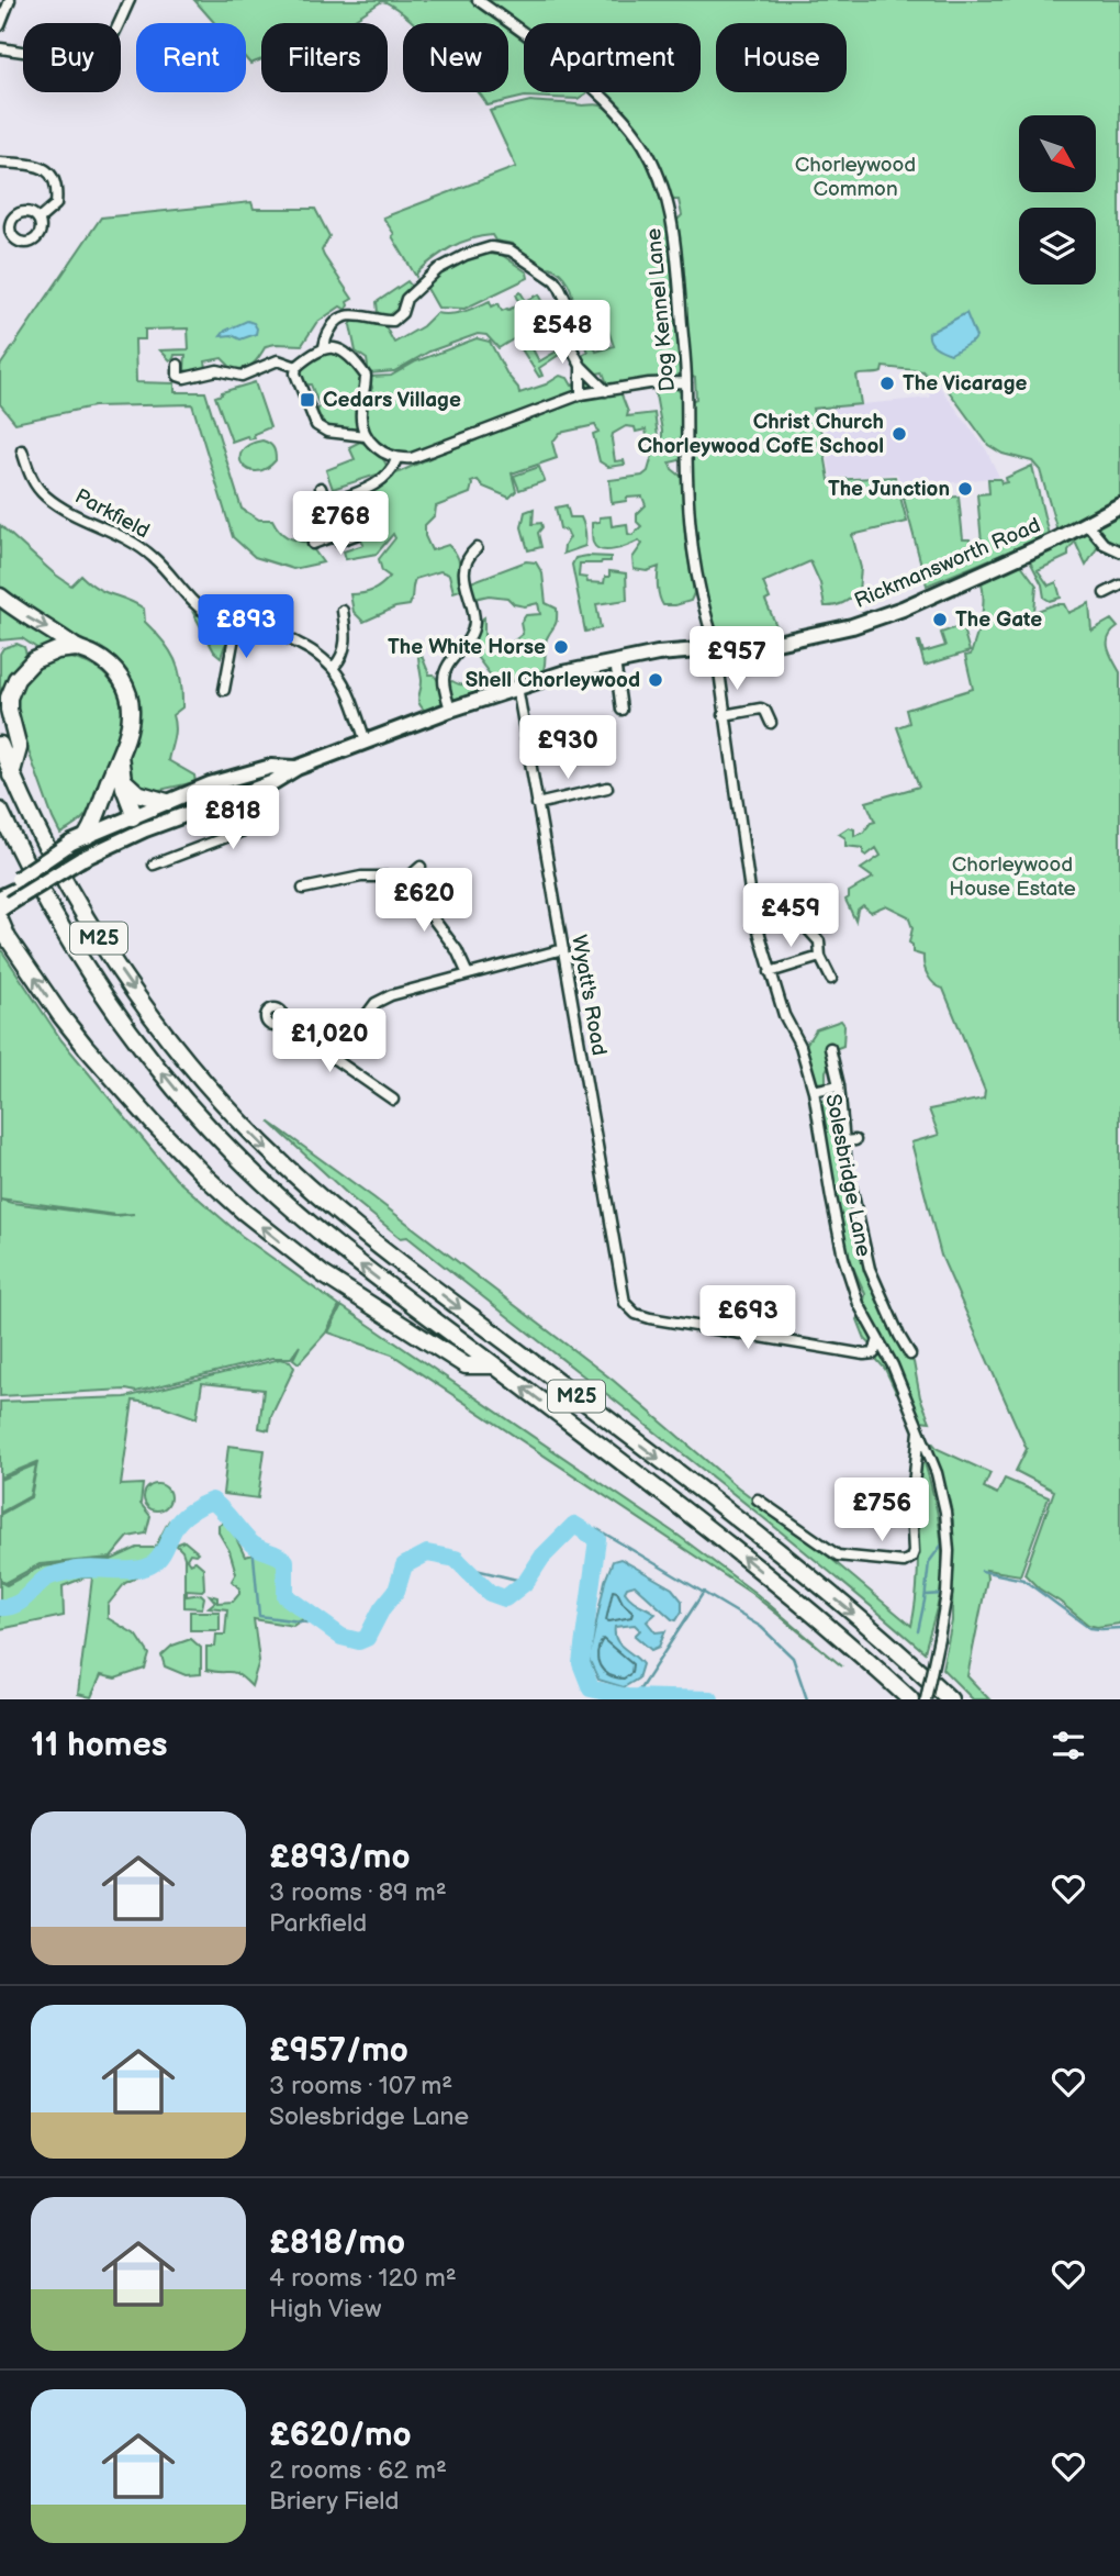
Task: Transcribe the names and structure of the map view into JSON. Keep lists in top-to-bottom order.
{
  "streets": {
    "highway": ["M25"],
    "main road": ["Rickmansworth Road"],
    "street": [
      "Dog Kennel Lane",
      "Parkfield",
      "Wyatt's Road",
      "Solesbridge Lane"
    ]
  },
  "crossings": [
    ["Dog Kennel Lane", "Rickmansworth Road"],
    ["Dog Kennel Lane", "Solesbridge Lane"],
    ["Parkfield", "Rickmansworth Road"],
    ["Rickmansworth Road", "Wyatt's Road"],
    ["Rickmansworth Road", "Solesbridge Lane"],
    ["Wyatt's Road", "Solesbridge Lane"]
  ],
  "parks": ["Chorleywood Common", "Chorleywood House Estate"],
  "places": {
    "other": [
      "The Vicarage",
      "Christ Church Chorleywood CofE School",
      "The Junction",
      "The Gate",
      "The White Horse",
      "Shell Chorleywood"
    ],
    "transit": ["Cedars Village"]
  },
  "north": "bottom right",
  "page": {
    "chip": [
      "Buy",
      "Rent",
      "Filters",
      "New",
      "Apartment",
      "House"
    ],
    "price": [
      "£548",
      "£768",
      "£893",
      "£957",
      "£930",
      "£818",
      "£620",
      "£459",
      "£1,020",
      "£693",
      "£756"
    ],
    "heading": "11 homes",
    "list": [
      {
        "name": "£893/mo",
        "note": "3 rooms · 89 m² · Parkfield"
      },
      {
        "name": "£957/mo",
        "note": "3 rooms · 107 m² · Solesbridge Lane"
      },
      {
        "name": "£818/mo",
        "note": "4 rooms · 120 m² · High View"
      },
      {
        "name": "£620/mo",
        "note": "2 rooms · 62 m² · Briery Field"
      }
    ]
  }
}
